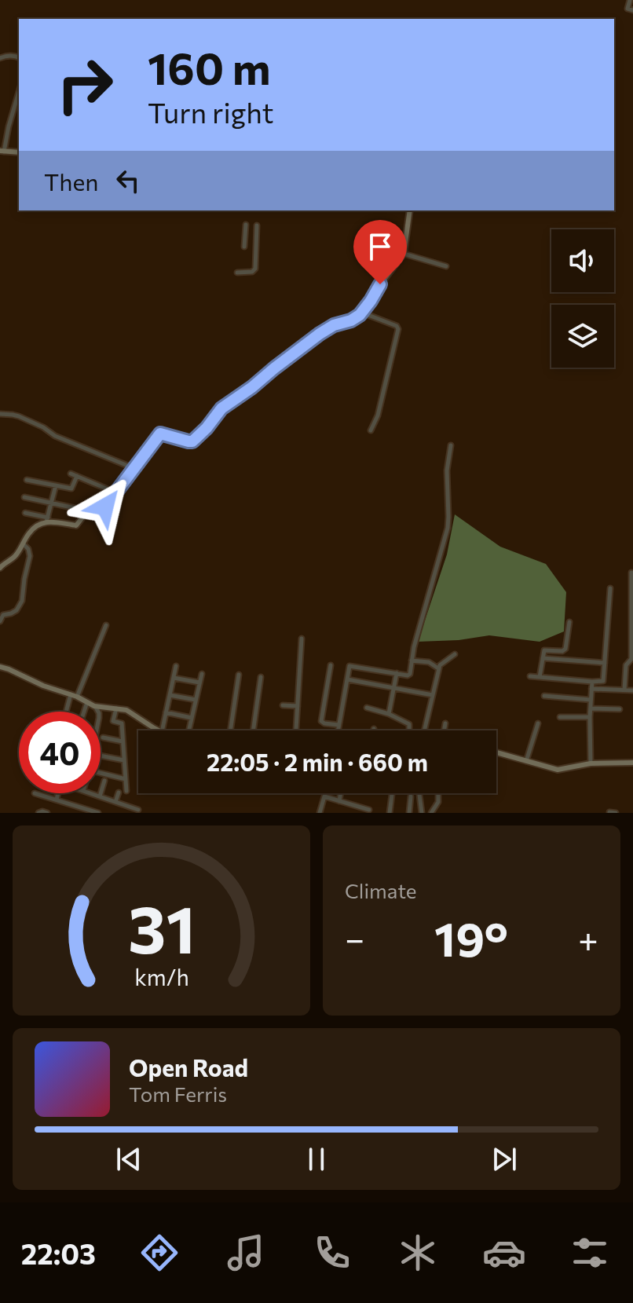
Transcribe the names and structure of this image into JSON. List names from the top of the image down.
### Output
{
  "page": {
    "turn": ["160 m", "Turn right"],
    "then": "Then",
    "limit": "40",
    "trip": "22:05 · 2 min · 660 m",
    "tile": "Climate",
    "heat": ["−", "19°", "+"],
    "song": ["Open Road", "Tom Ferris"],
    "tabs": "22:03",
    "gauge": ["31", "km/h"]
  }
}
